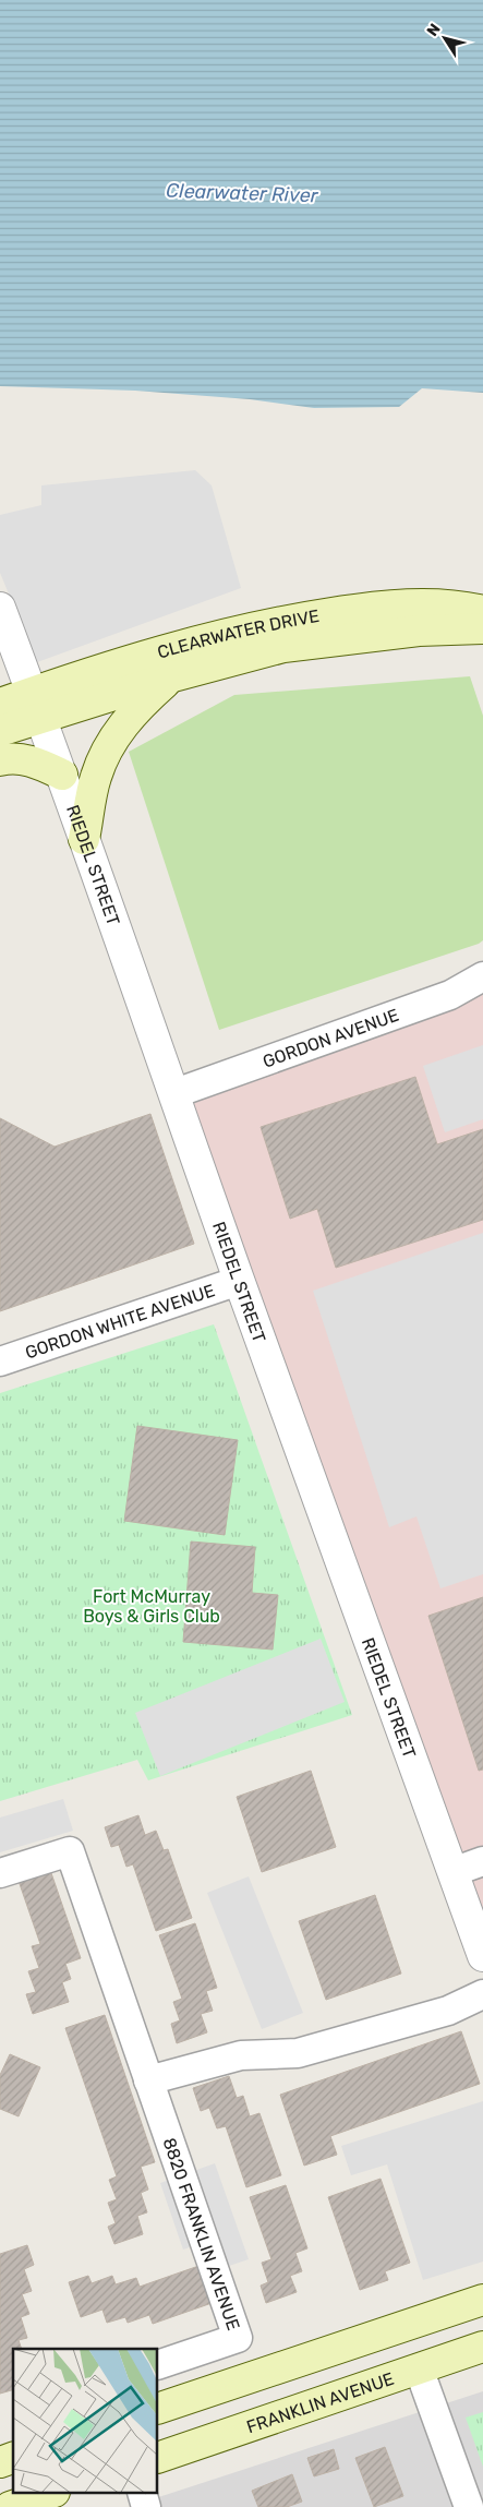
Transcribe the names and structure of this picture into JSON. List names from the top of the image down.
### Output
{
  "streets": {
    "main road": ["CLEARWATER DRIVE", "FRANKLIN AVENUE"],
    "street": [
      "RIEDEL STREET",
      "GORDON AVENUE",
      "GORDON WHITE AVENUE",
      "8820 FRANKLIN AVENUE"
    ]
  },
  "crossings": [
    ["CLEARWATER DRIVE", "RIEDEL STREET"],
    ["RIEDEL STREET", "GORDON AVENUE"],
    ["RIEDEL STREET", "GORDON WHITE AVENUE"]
  ],
  "water": ["Clearwater River"],
  "parks": ["Fort McMurray Boys & Girls Club"],
  "north": "top left"
}
